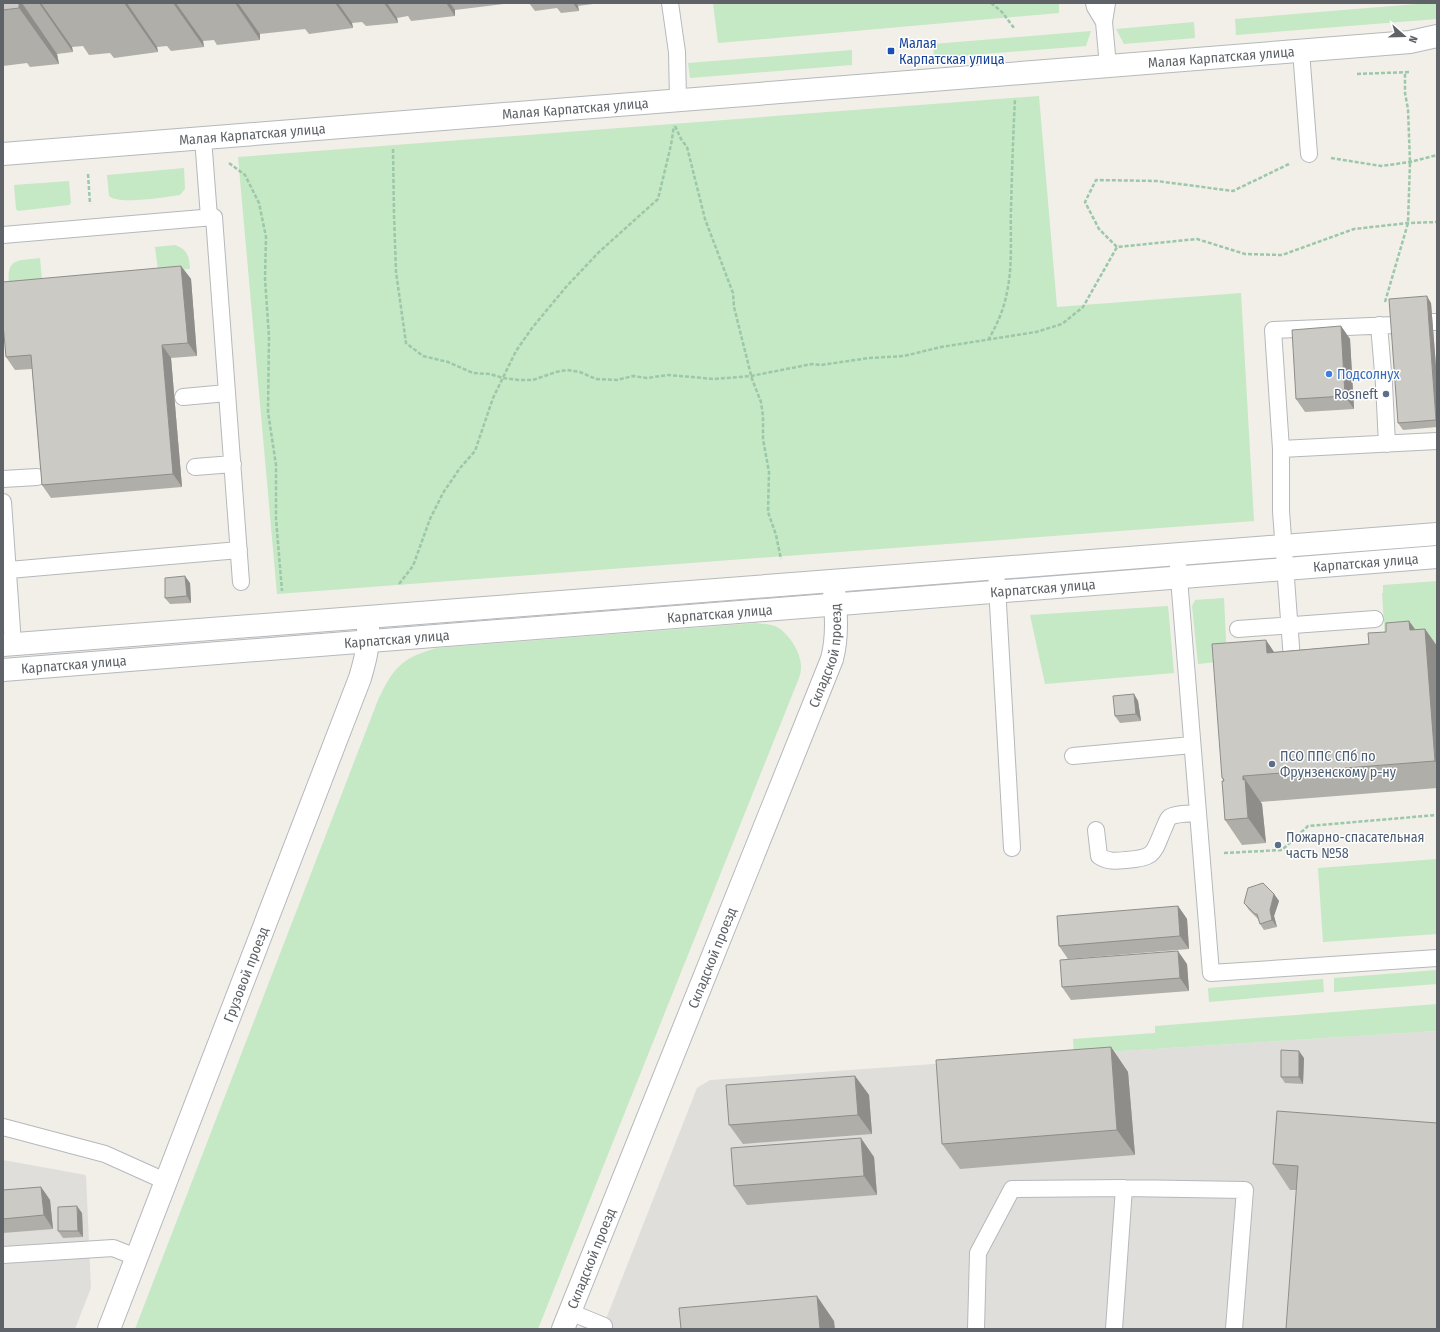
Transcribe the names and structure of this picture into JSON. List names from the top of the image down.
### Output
{
  "streets": {
    "street": [
      "Малая Карпатская улица",
      "Карпатская улица",
      "Складской проезд",
      "Грузовой проезд"
    ]
  },
  "crossings": [
    ["Карпатская улица", "Складской проезд"],
    ["Карпатская улица", "Грузовой проезд"]
  ],
  "places": {
    "transit": ["Малая Карпатская улица"],
    "other": [
      "Подсолнух",
      "Rosneft",
      "ПСО ППС СПб по Фрунзенскому р-ну",
      "Пожарно-спасательная часть №58"
    ]
  },
  "north": "right"
}
